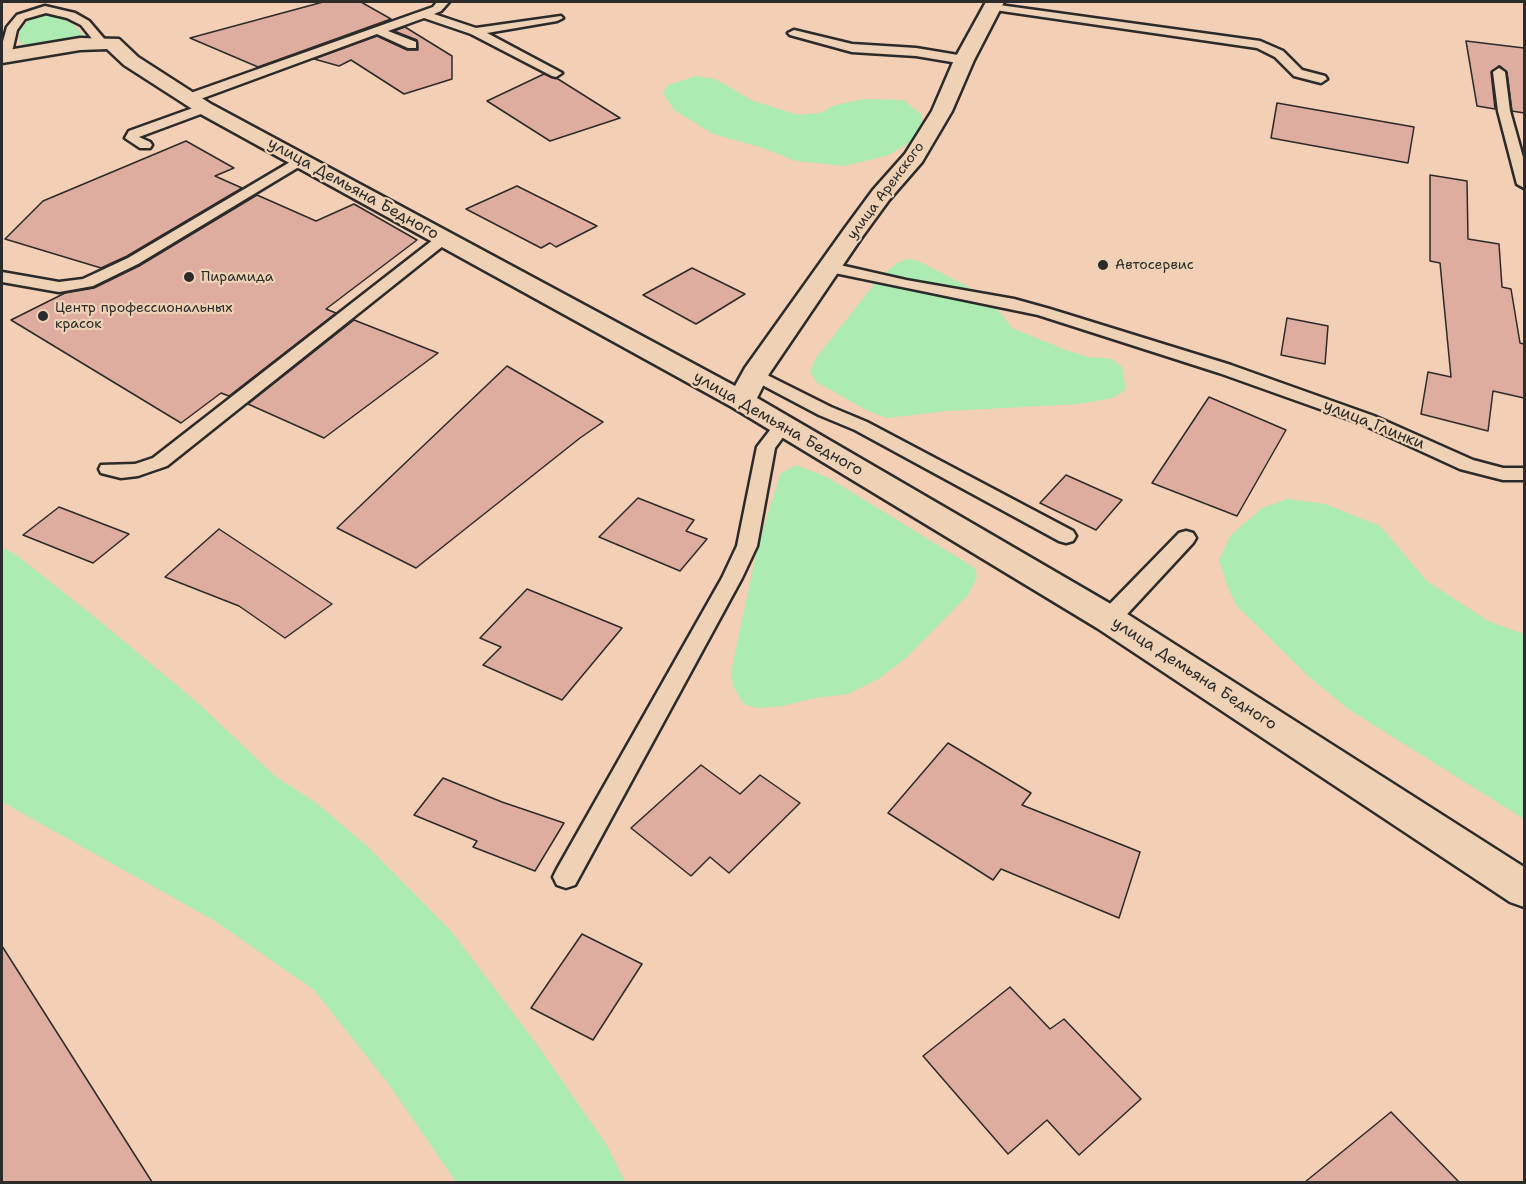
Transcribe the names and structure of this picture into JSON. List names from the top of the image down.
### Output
{
  "streets": {
    "street": ["улица Демьяна Бедного", "улица Аренского"],
    "lane": ["улица Глинки"]
  },
  "crossings": [
    ["улица Демьяна Бедного", "улица Аренского"],
    ["улица Аренского", "улица Глинки"]
  ],
  "places": ["Автосервис", "Пирамида", "Центр профессиональных красок"]
}
